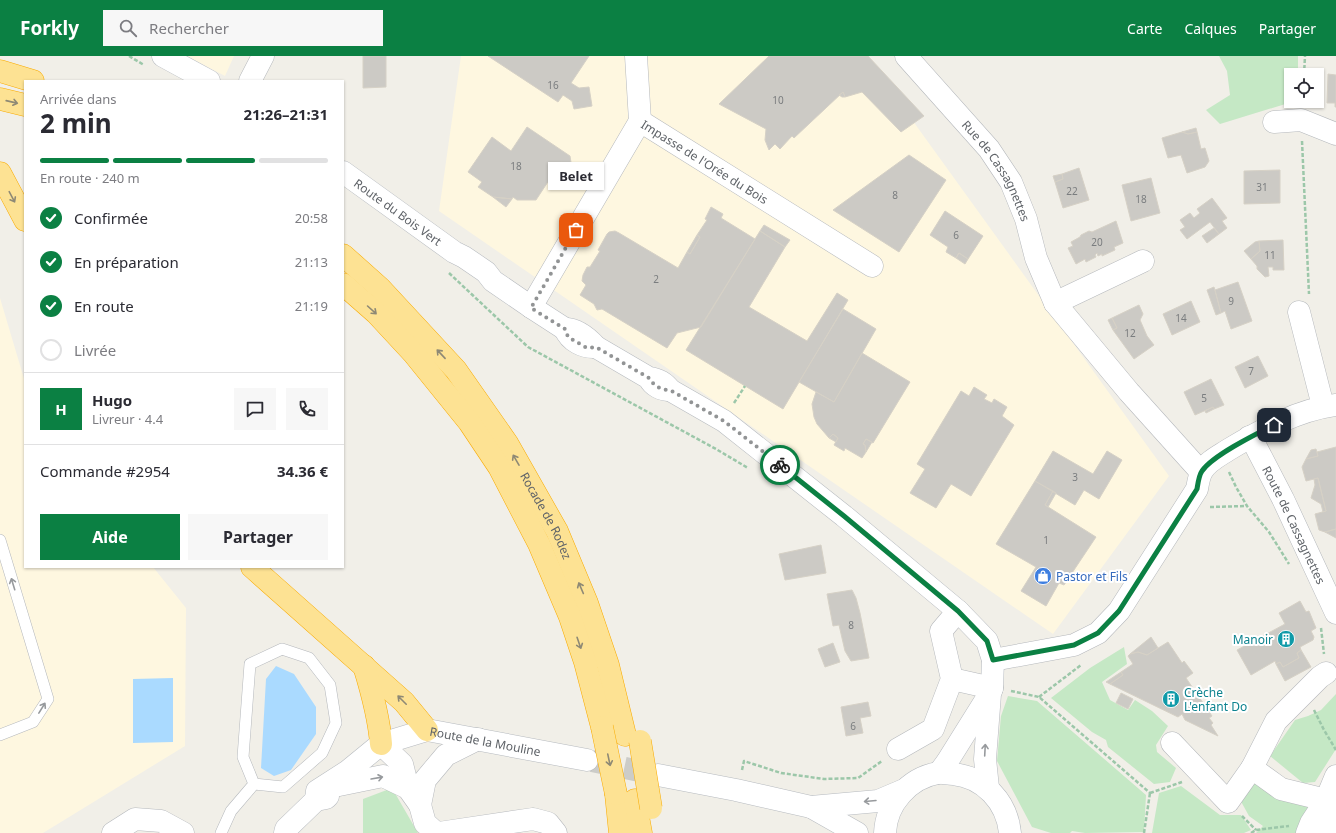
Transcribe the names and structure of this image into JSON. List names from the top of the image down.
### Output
{
  "streets": {
    "highway": ["Rocade de Rodez"],
    "street": [
      "Impasse de l'Orée du Bois",
      "Rue de Cassagnettes",
      "Route du Bois Vert",
      "Route de Cassagnettes",
      "Route de la Mouline"
    ]
  },
  "crossings": [
    ["Impasse de l'Orée du Bois", "Route du Bois Vert"]
  ],
  "places": {
    "other": ["Belet"],
    "shop": ["Pastor et Fils"],
    "building": ["Manoir", "Crèche L'enfant Do"]
  },
  "house_numbers": [
    "16",
    "10",
    "18",
    "31",
    "22",
    "8",
    "18",
    "6",
    "20",
    "11",
    "2",
    "9",
    "14",
    "12",
    "7",
    "5",
    "3",
    "1",
    "8",
    "6"
  ],
  "page": {
    "header": "Forkly",
    "search": "Rechercher",
    "nav": ["Carte", "Calques", "Partager"],
    "heading": ["2 min", "Arrivée dans", "21:26–21:31"],
    "panel": [
      "Hugo",
      "Livreur · 4.4",
      "Commande #2954",
      "34.36 €"
    ],
    "bar": "En route · 240 m",
    "bubble": "Belet",
    "list": [
      ["Confirmée", "20:58"],
      ["En préparation", "21:13"],
      ["En route", "21:19"],
      "Livrée"
    ],
    "round": "H",
    "buttons": ["Aide", "Partager"]
  }
}
